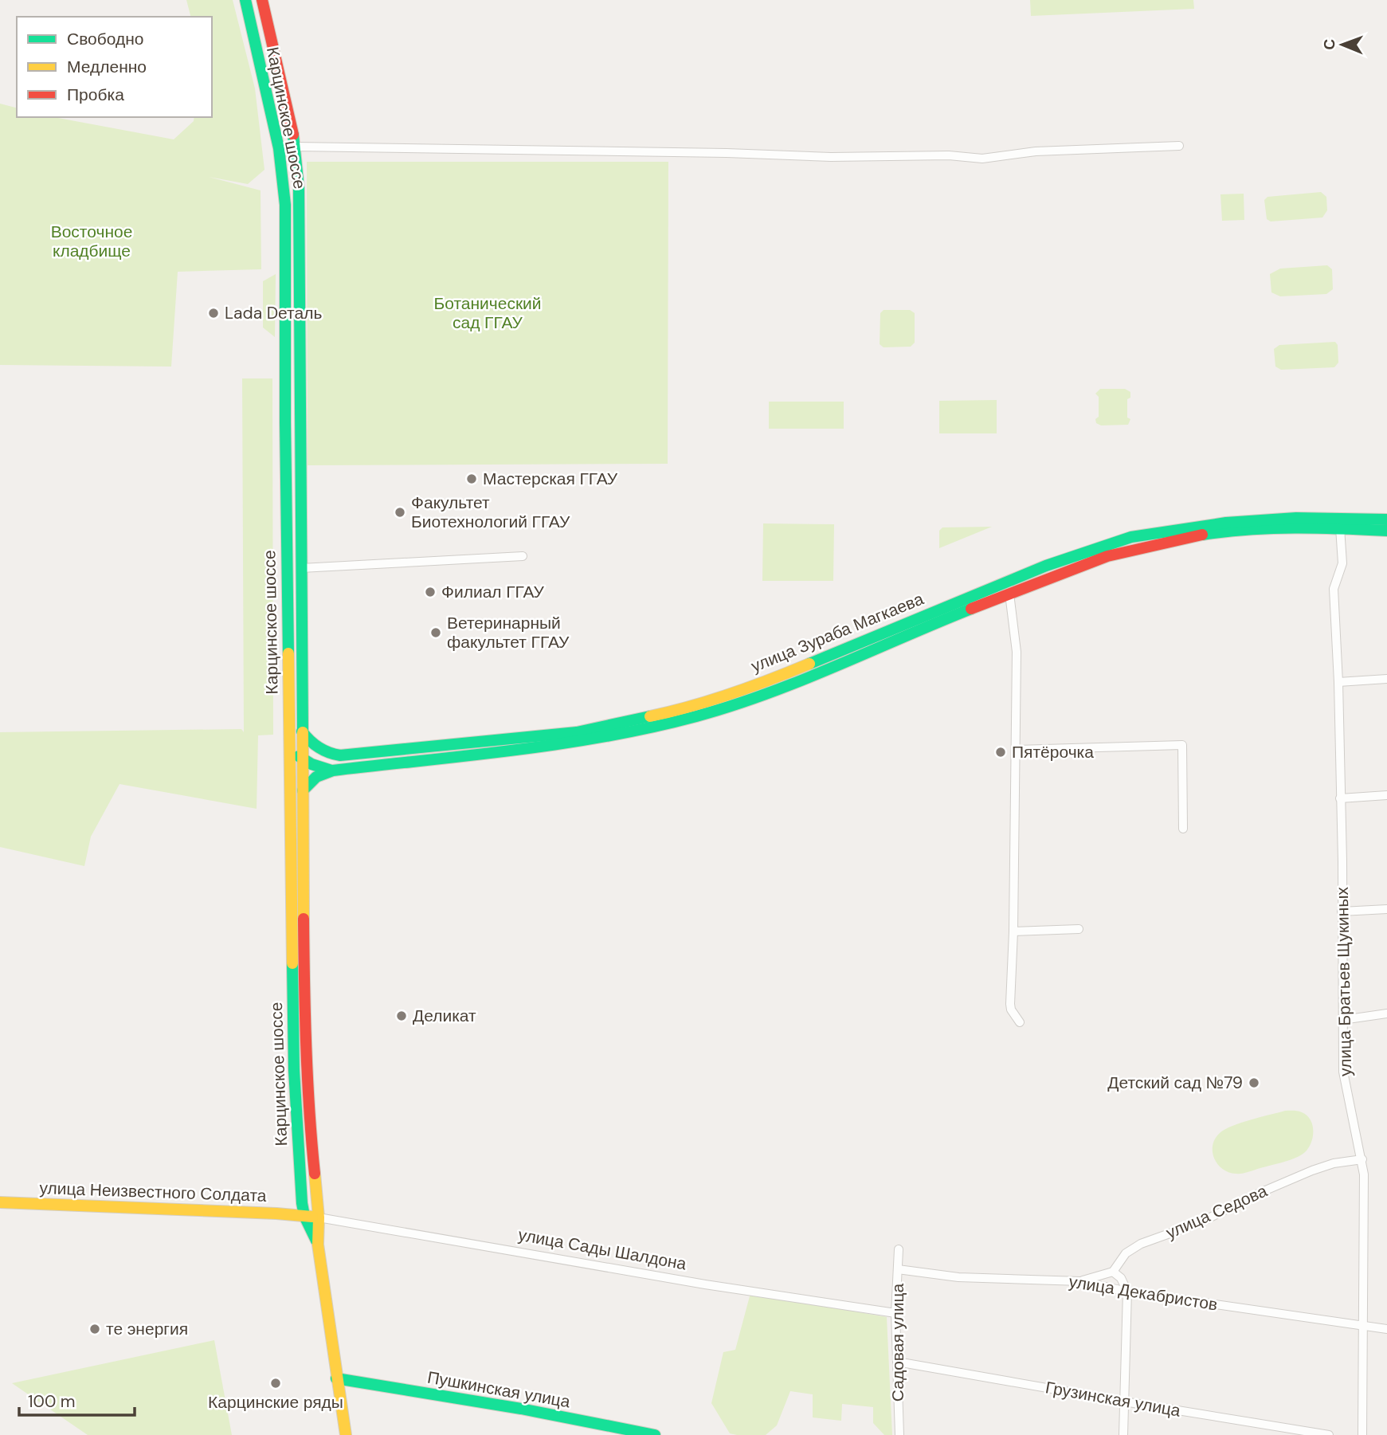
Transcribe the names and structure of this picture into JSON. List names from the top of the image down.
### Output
{
  "streets": {
    "main road": [
      "Карцинское шоссе",
      "улица Зураба Магкаева",
      "улица Неизвестного Солдата",
      "улица Сады Шалдона",
      "Пушкинская улица"
    ],
    "street": [
      "улица Братьев Щукиных",
      "улица Седова",
      "улица Декабристов",
      "Садовая улица",
      "Грузинская улица"
    ]
  },
  "crossings": [
    ["Карцинское шоссе", "улица Зураба Магкаева"],
    ["Карцинское шоссе", "улица Неизвестного Солдата"],
    ["Карцинское шоссе", "улица Сады Шалдона"],
    ["Карцинское шоссе", "Пушкинская улица"],
    ["улица Зураба Магкаева", "улица Братьев Щукиных"],
    ["улица Братьев Щукиных", "улица Седова"],
    ["улица Братьев Щукиных", "улица Декабристов"],
    ["улица Неизвестного Солдата", "улица Сады Шалдона"],
    ["улица Сады Шалдона", "Садовая улица"],
    ["улица Декабристов", "Садовая улица"],
    ["Садовая улица", "Грузинская улица"]
  ],
  "parks": ["Восточное кладбище", "Ботанический сад ГГАУ"],
  "places": [
    "Lada Dеталь",
    "Мастерская ГГАУ",
    "Факультет Биотехнологий ГГАУ",
    "Филиал ГГАУ",
    "Ветеринарный факультет ГГАУ",
    "Пятёрочка",
    "Деликат",
    "Детский сад №79",
    "те энергия",
    "Карцинские ряды"
  ],
  "legend": ["Свободно", "Медленно", "Пробка"],
  "scale_bar": "100 m",
  "north": "left"
}
